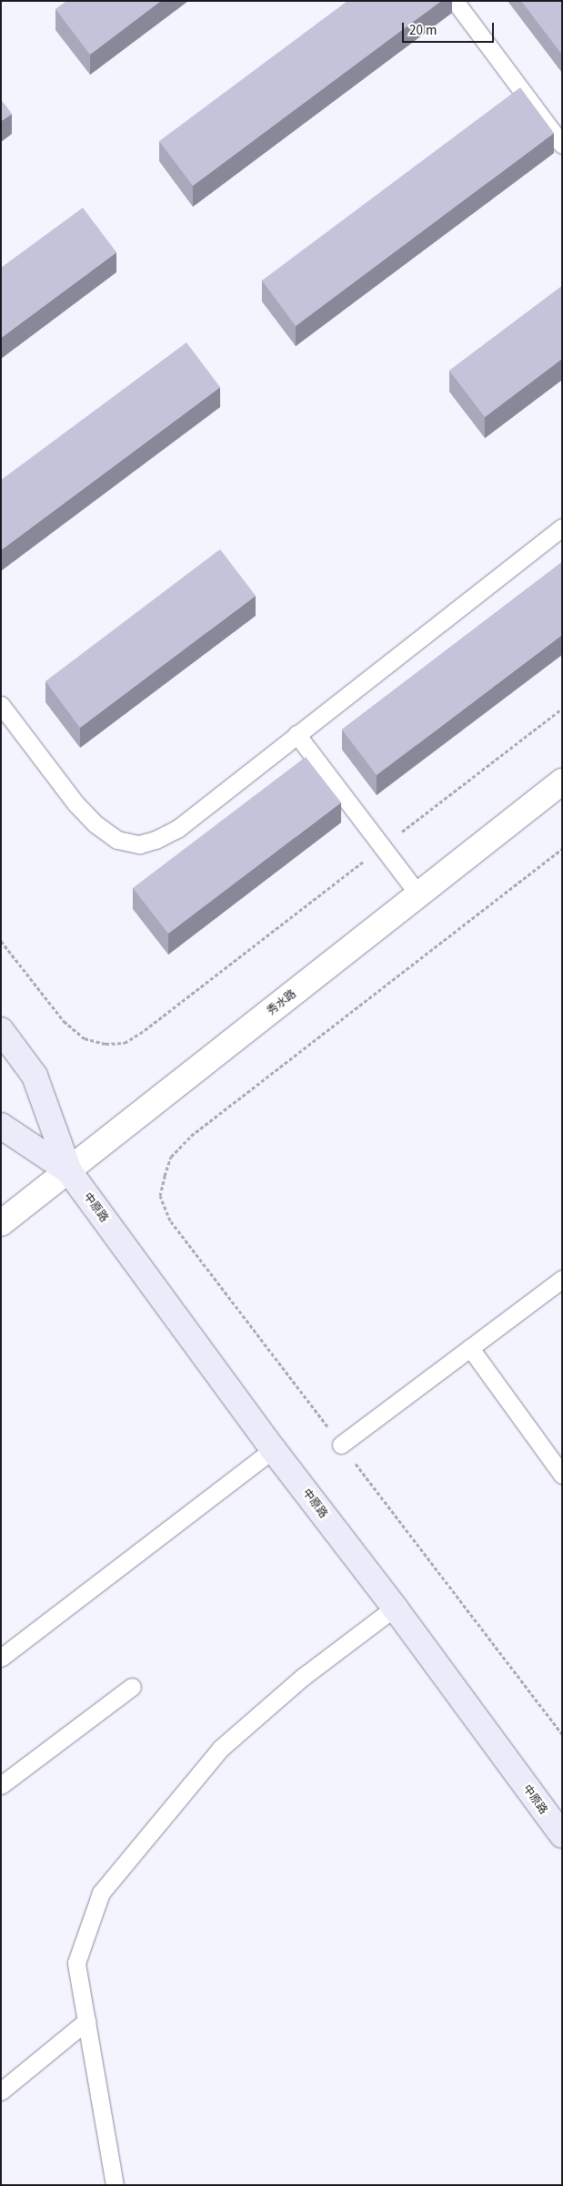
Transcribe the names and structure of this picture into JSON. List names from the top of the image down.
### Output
{
  "streets": {
    "main road": ["中原路"],
    "street": ["秀水路"]
  },
  "crossings": [
    ["秀水路", "中原路"]
  ],
  "scale_bar": "20 m"
}
